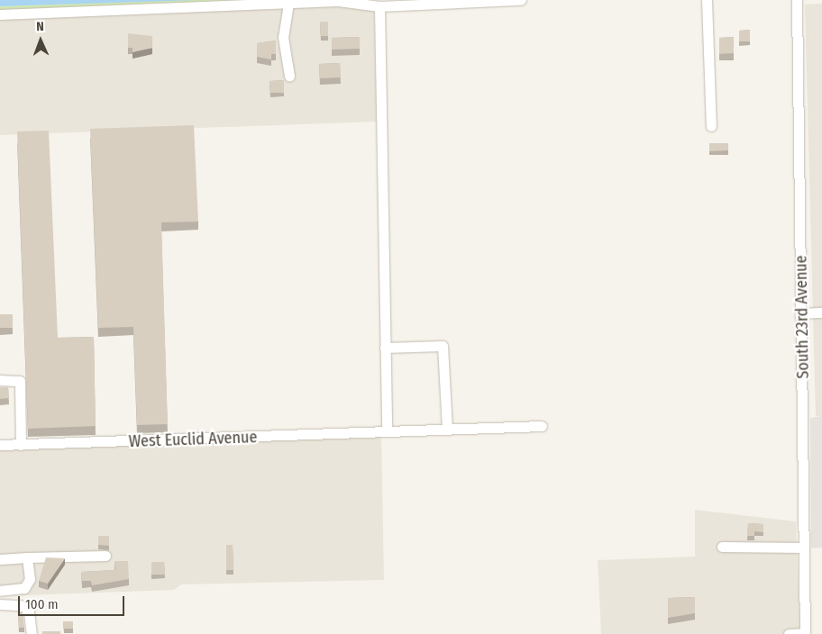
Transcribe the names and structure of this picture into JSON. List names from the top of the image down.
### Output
{
  "streets": {
    "street": ["South 23rd Avenue", "West Euclid Avenue"]
  },
  "scale_bar": "100 m",
  "north": "top"
}
